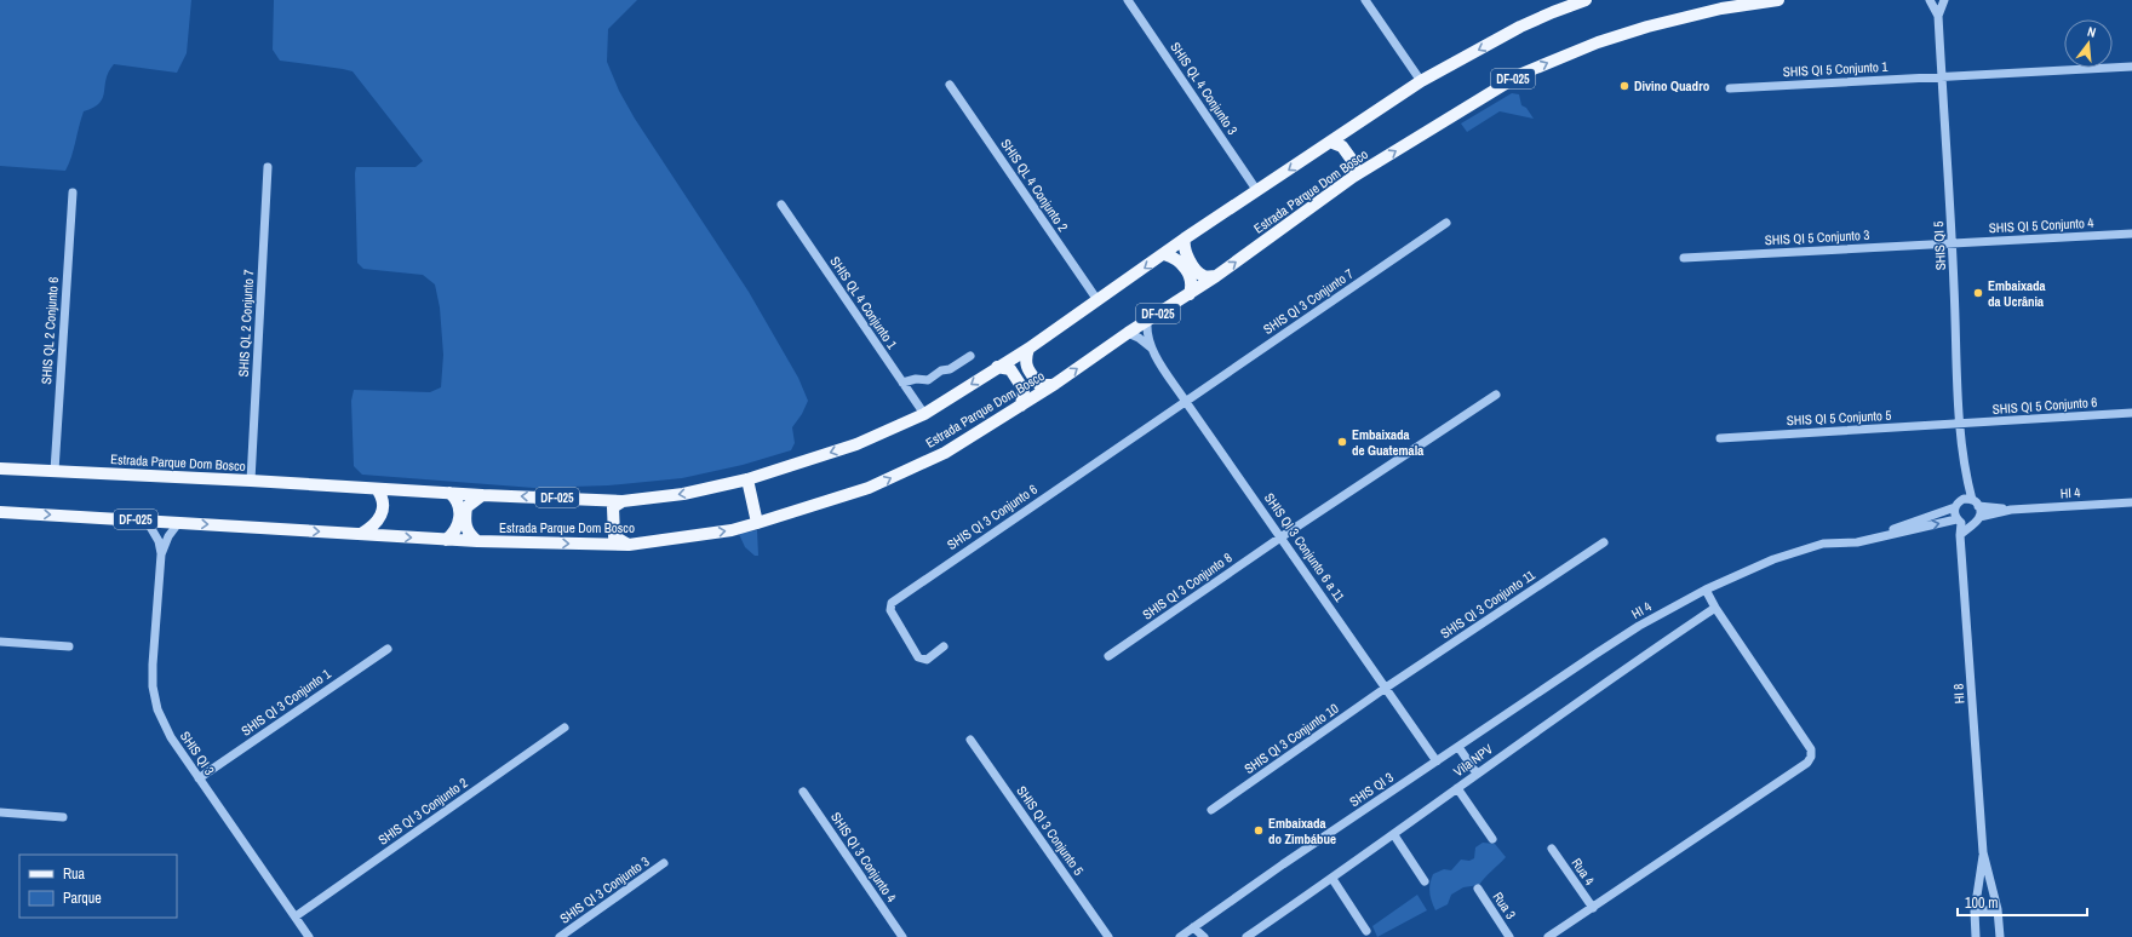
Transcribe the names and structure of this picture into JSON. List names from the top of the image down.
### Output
{
  "streets": {
    "main road": ["DF-025", "Estrada Parque Dom Bosco"],
    "street": [
      "SHIS QI 5 Conjunto 1",
      "SHIS QL 4 Conjunto 3",
      "SHIS QL 4 Conjunto 2",
      "SHIS QI 5 Conjunto 4",
      "SHIS QI 5 Conjunto 3",
      "SHIS QI 5",
      "SHIS QI 3 Conjunto 7",
      "SHIS QL 4 Conjunto 1",
      "SHIS QL 2 Conjunto 7",
      "SHIS QL 2 Conjunto 6",
      "SHIS QI 5 Conjunto 6",
      "SHIS QI 5 Conjunto 5",
      "HI 4",
      "SHIS QI 3 Conjunto 6",
      "SHIS QI 3 Conjunto 6 a 11",
      "SHIS QI 3 Conjunto 8",
      "SHIS QI 3 Conjunto 11",
      "HI 8",
      "SHIS QI 3 Conjunto 1",
      "SHIS QI 3 Conjunto 10",
      "SHIS QI 3",
      "Vila NPV",
      "SHIS QI 3 Conjunto 2",
      "SHIS QI 3 Conjunto 5",
      "SHIS QI 3 Conjunto 4",
      "Rua 4",
      "SHIS QI 3 Conjunto 3",
      "Rua 3"
    ]
  },
  "crossings": [
    ["SHIS QI 5 Conjunto 1", "SHIS QI 5"],
    ["SHIS QL 4 Conjunto 3", "Estrada Parque Dom Bosco"],
    ["SHIS QL 4 Conjunto 2", "Estrada Parque Dom Bosco"],
    ["Estrada Parque Dom Bosco", "SHIS QL 4 Conjunto 1"],
    ["Estrada Parque Dom Bosco", "SHIS QL 2 Conjunto 7"],
    ["Estrada Parque Dom Bosco", "SHIS QL 2 Conjunto 6"],
    ["Estrada Parque Dom Bosco", "SHIS QI 3 Conjunto 6 a 11"],
    ["Estrada Parque Dom Bosco", "SHIS QI 3"],
    ["SHIS QI 5 Conjunto 4", "SHIS QI 5 Conjunto 3"],
    ["SHIS QI 5 Conjunto 4", "SHIS QI 5"],
    ["SHIS QI 5 Conjunto 3", "SHIS QI 5"],
    ["SHIS QI 5", "SHIS QI 5 Conjunto 6"],
    ["SHIS QI 5", "SHIS QI 5 Conjunto 5"],
    ["SHIS QI 5", "HI 4"],
    ["SHIS QI 5", "HI 8"],
    ["SHIS QI 3 Conjunto 7", "SHIS QI 3 Conjunto 6"],
    ["SHIS QI 3 Conjunto 7", "SHIS QI 3 Conjunto 6 a 11"],
    ["SHIS QI 5 Conjunto 6", "SHIS QI 5 Conjunto 5"],
    ["HI 4", "HI 8"],
    ["HI 4", "SHIS QI 3"],
    ["SHIS QI 3 Conjunto 6", "SHIS QI 3 Conjunto 6 a 11"],
    ["SHIS QI 3 Conjunto 6 a 11", "SHIS QI 3 Conjunto 8"],
    ["SHIS QI 3 Conjunto 6 a 11", "SHIS QI 3 Conjunto 11"],
    ["SHIS QI 3 Conjunto 6 a 11", "SHIS QI 3 Conjunto 10"],
    ["SHIS QI 3 Conjunto 6 a 11", "SHIS QI 3"],
    ["SHIS QI 3 Conjunto 11", "SHIS QI 3 Conjunto 10"],
    ["SHIS QI 3 Conjunto 1", "SHIS QI 3"],
    ["SHIS QI 3", "SHIS QI 3 Conjunto 2"]
  ],
  "places": [
    "Divino Quadro",
    "Embaixada da Ucrânia",
    "Embaixada de Guatemala",
    "Embaixada do Zimbábue"
  ],
  "legend": ["Rua", "Parque"],
  "scale_bar": "100 m",
  "north": "top"
}
